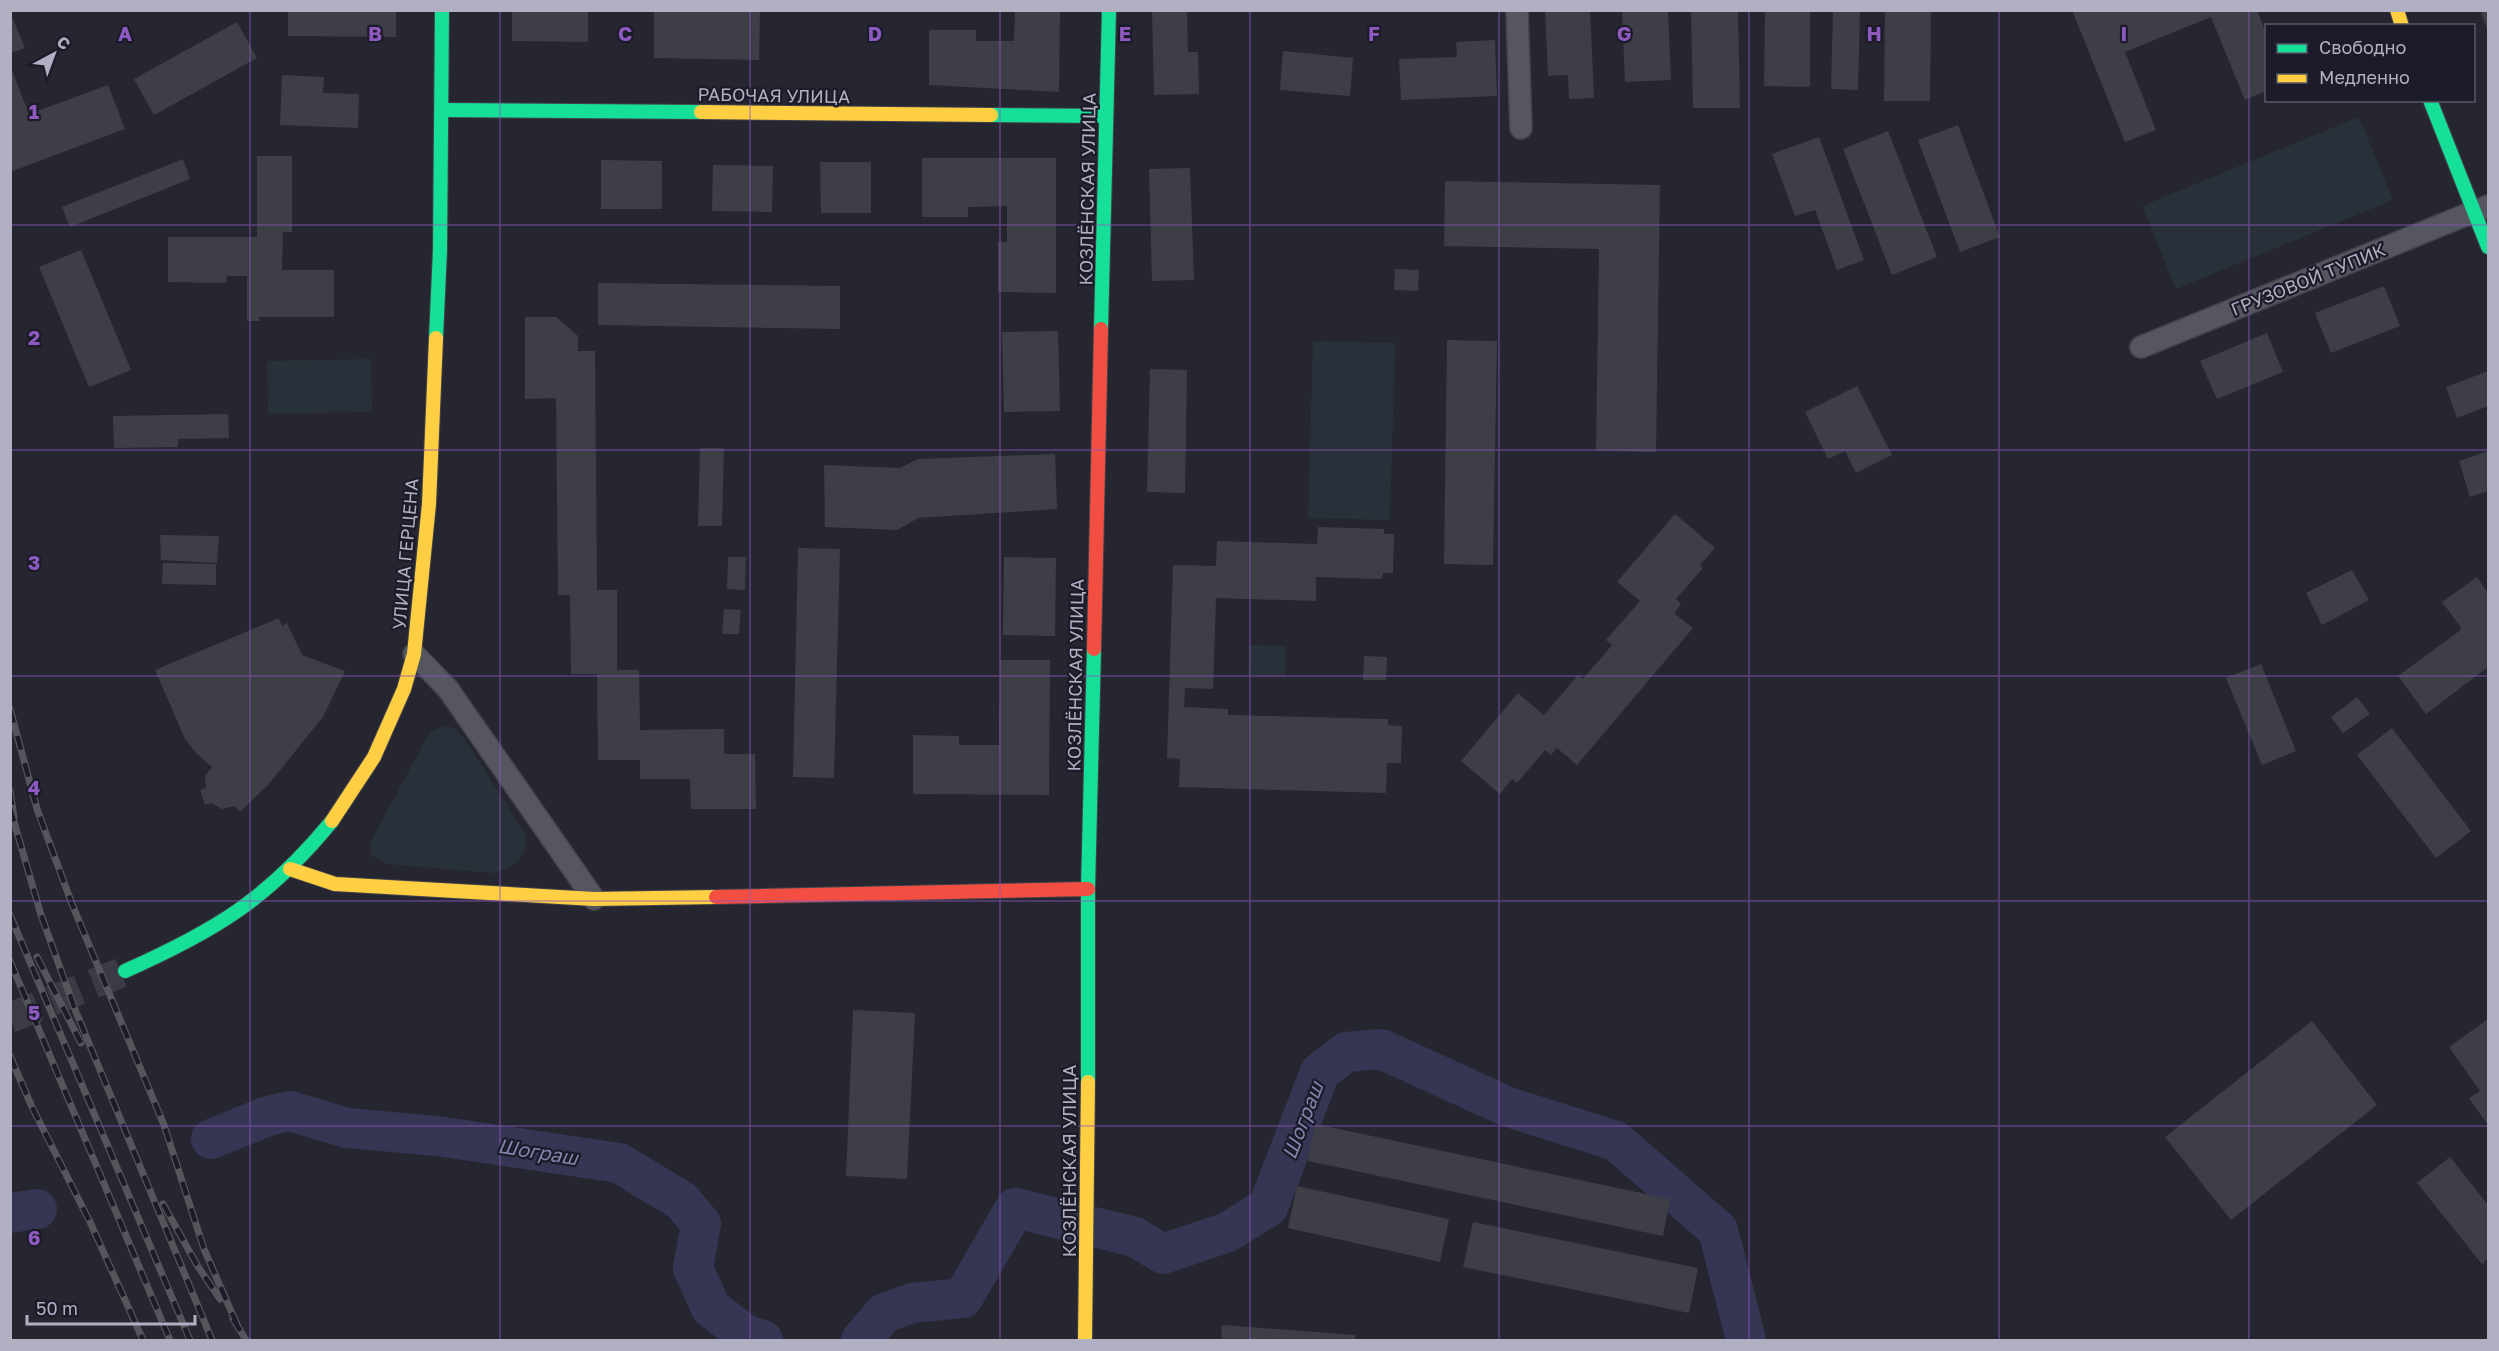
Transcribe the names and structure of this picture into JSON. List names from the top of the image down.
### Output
{
  "streets": {
    "street": [
      "РАБОЧАЯ УЛИЦА",
      "КОЗЛЁНСКАЯ УЛИЦА",
      "ГРУЗОВОЙ ТУПИК",
      "УЛИЦА ГЕРЦЕНА"
    ]
  },
  "crossings": [
    ["РАБОЧАЯ УЛИЦА", "КОЗЛЁНСКАЯ УЛИЦА"],
    ["РАБОЧАЯ УЛИЦА", "УЛИЦА ГЕРЦЕНА"]
  ],
  "water": ["Шограш"],
  "legend": ["Свободно", "Медленно"],
  "scale_bar": "50 m",
  "north": "top right",
  "grid": {
    "columns": [
      "A",
      "B",
      "C",
      "D",
      "E",
      "F",
      "G",
      "H",
      "I"
    ],
    "rows": [
      "1",
      "2",
      "3",
      "4",
      "5",
      "6"
    ]
  }
}
